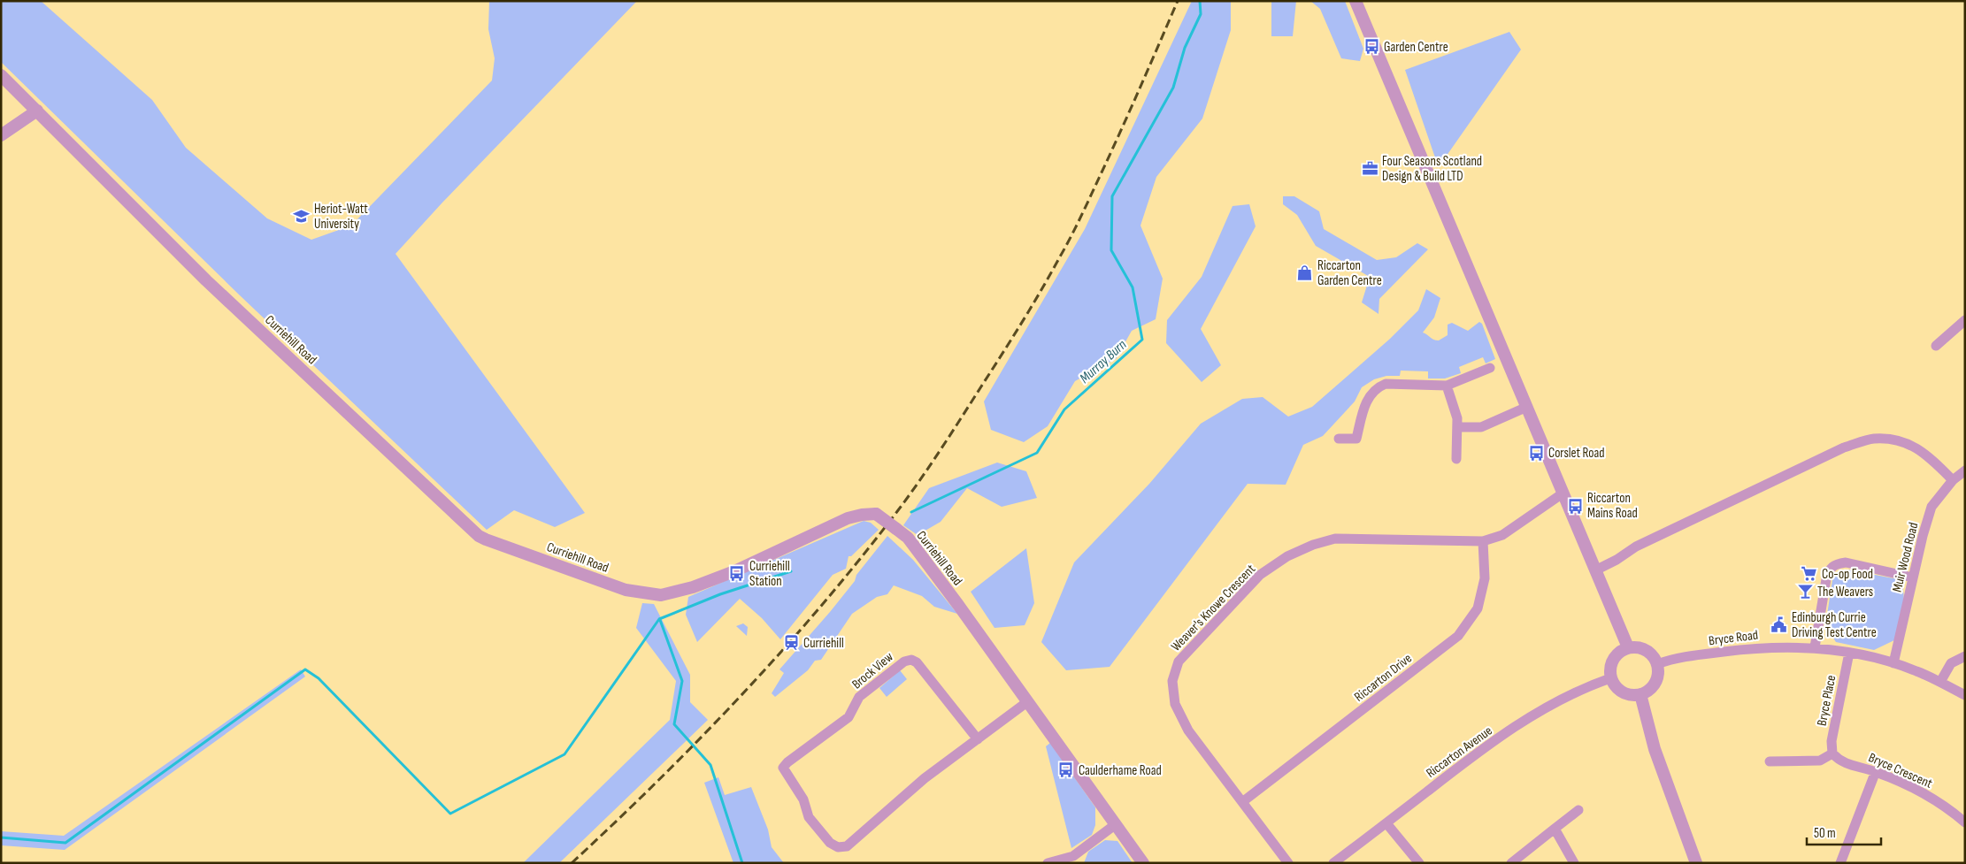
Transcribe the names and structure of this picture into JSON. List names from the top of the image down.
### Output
{
  "streets": {
    "street": [
      "Curriehill Road",
      "Muir Wood Road",
      "Weaver's Knowe Crescent",
      "Bryce Road",
      "Brock View",
      "Riccarton Drive",
      "Bryce Place",
      "Riccarton Avenue",
      "Bryce Crescent"
    ]
  },
  "crossings": [
    ["Muir Wood Road", "Bryce Road"],
    ["Weaver's Knowe Crescent", "Riccarton Drive"],
    ["Bryce Road", "Bryce Place"],
    ["Bryce Road", "Riccarton Avenue"],
    ["Bryce Place", "Bryce Crescent"]
  ],
  "water": ["Murray Burn"],
  "places": {
    "bus stop": [
      "Garden Centre",
      "Corslet Road",
      "Riccarton Mains Road",
      "Curriehill Station",
      "Caulderhame Road"
    ],
    "office": ["Four Seasons Scotland Design & Build LTD"],
    "school or university": ["Heriot-Watt University"],
    "shop": ["Riccarton Garden Centre"],
    "supermarket": ["Co-op Food"],
    "bar": ["The Weavers"],
    "public building": ["Edinburgh Currie Driving Test Centre"],
    "station": ["Curriehill"]
  },
  "scale_bar": "50 m"
}
